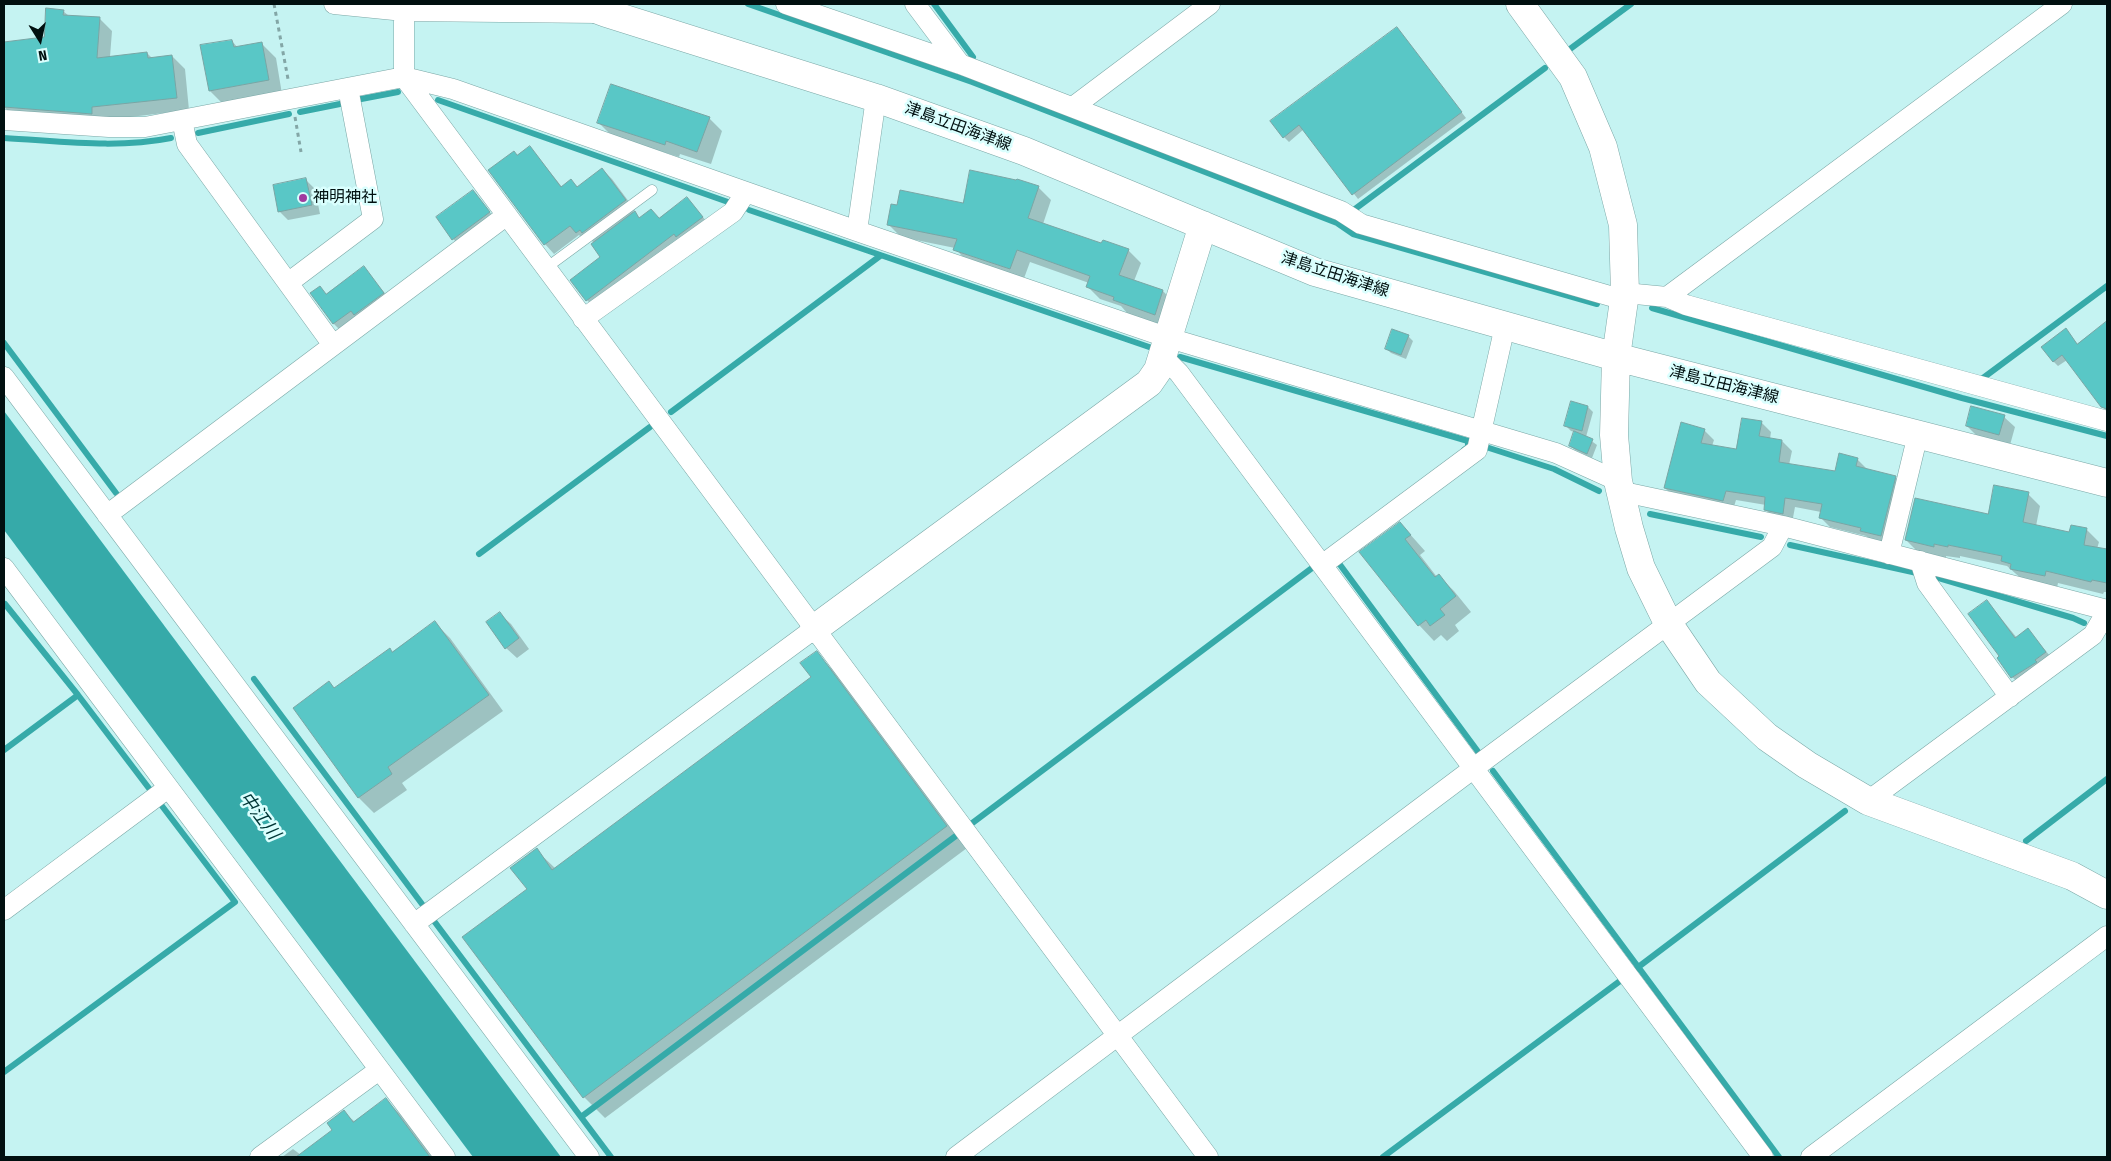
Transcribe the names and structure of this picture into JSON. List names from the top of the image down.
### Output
{
  "streets": {
    "street": ["津島立田海津線"]
  },
  "water": ["中江川"],
  "places": ["神明神社"],
  "north": "bottom"
}
